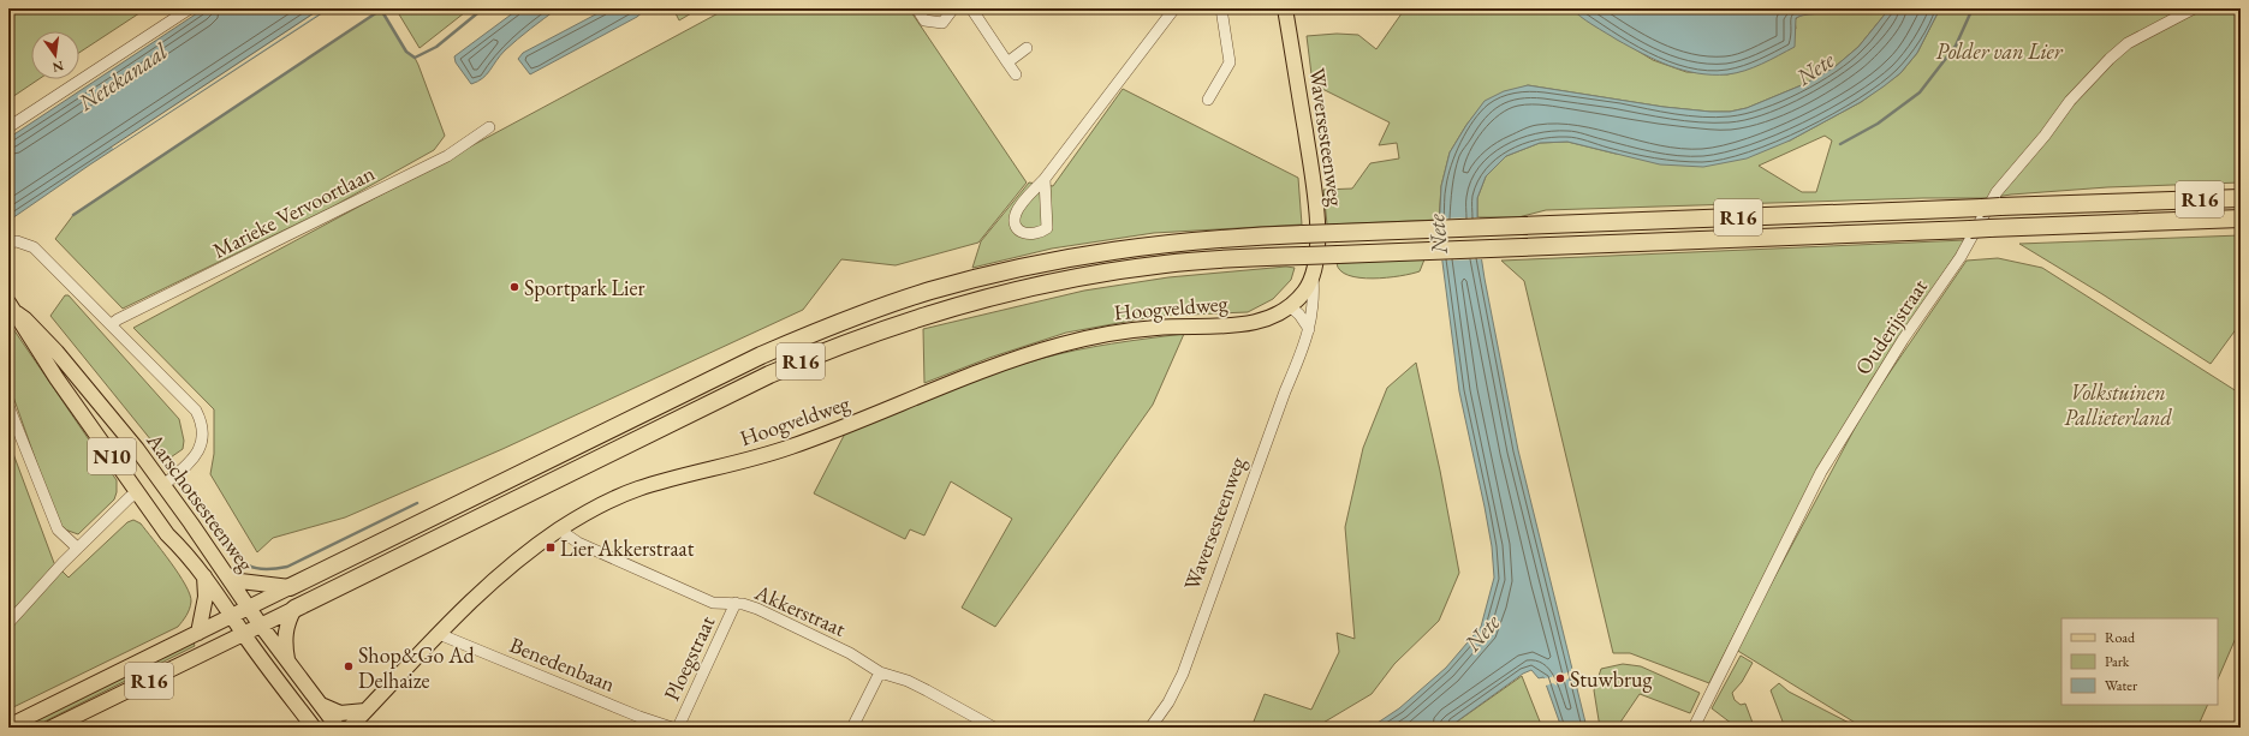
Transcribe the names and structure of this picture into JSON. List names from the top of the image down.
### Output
{
  "streets": {
    "highway": ["R16"],
    "main road": [
      "Waversesteenweg",
      "Hoogveldweg",
      "N10",
      "Aarschotsesteenweg"
    ],
    "street": [
      "Marieke Vervoortlaan",
      "Ouderijstraat",
      "Akkerstraat",
      "Ploegstraat",
      "Benedenbaan"
    ]
  },
  "crossings": [
    ["Waversesteenweg", "Hoogveldweg"],
    ["R16", "Aarschotsesteenweg"],
    ["Hoogveldweg", "Akkerstraat"],
    ["Hoogveldweg", "Benedenbaan"],
    ["Akkerstraat", "Ploegstraat"]
  ],
  "water": ["Nete", "Netekanaal"],
  "parks": ["Polder van Lier", "Volkstuinen Pallieterland"],
  "places": {
    "other": ["Sportpark Lier", "Shop&Go Ad Delhaize", "Stuwbrug"],
    "transit": ["Lier Akkerstraat"]
  },
  "legend": ["Road", "Park", "Water"],
  "north": "bottom"
}
